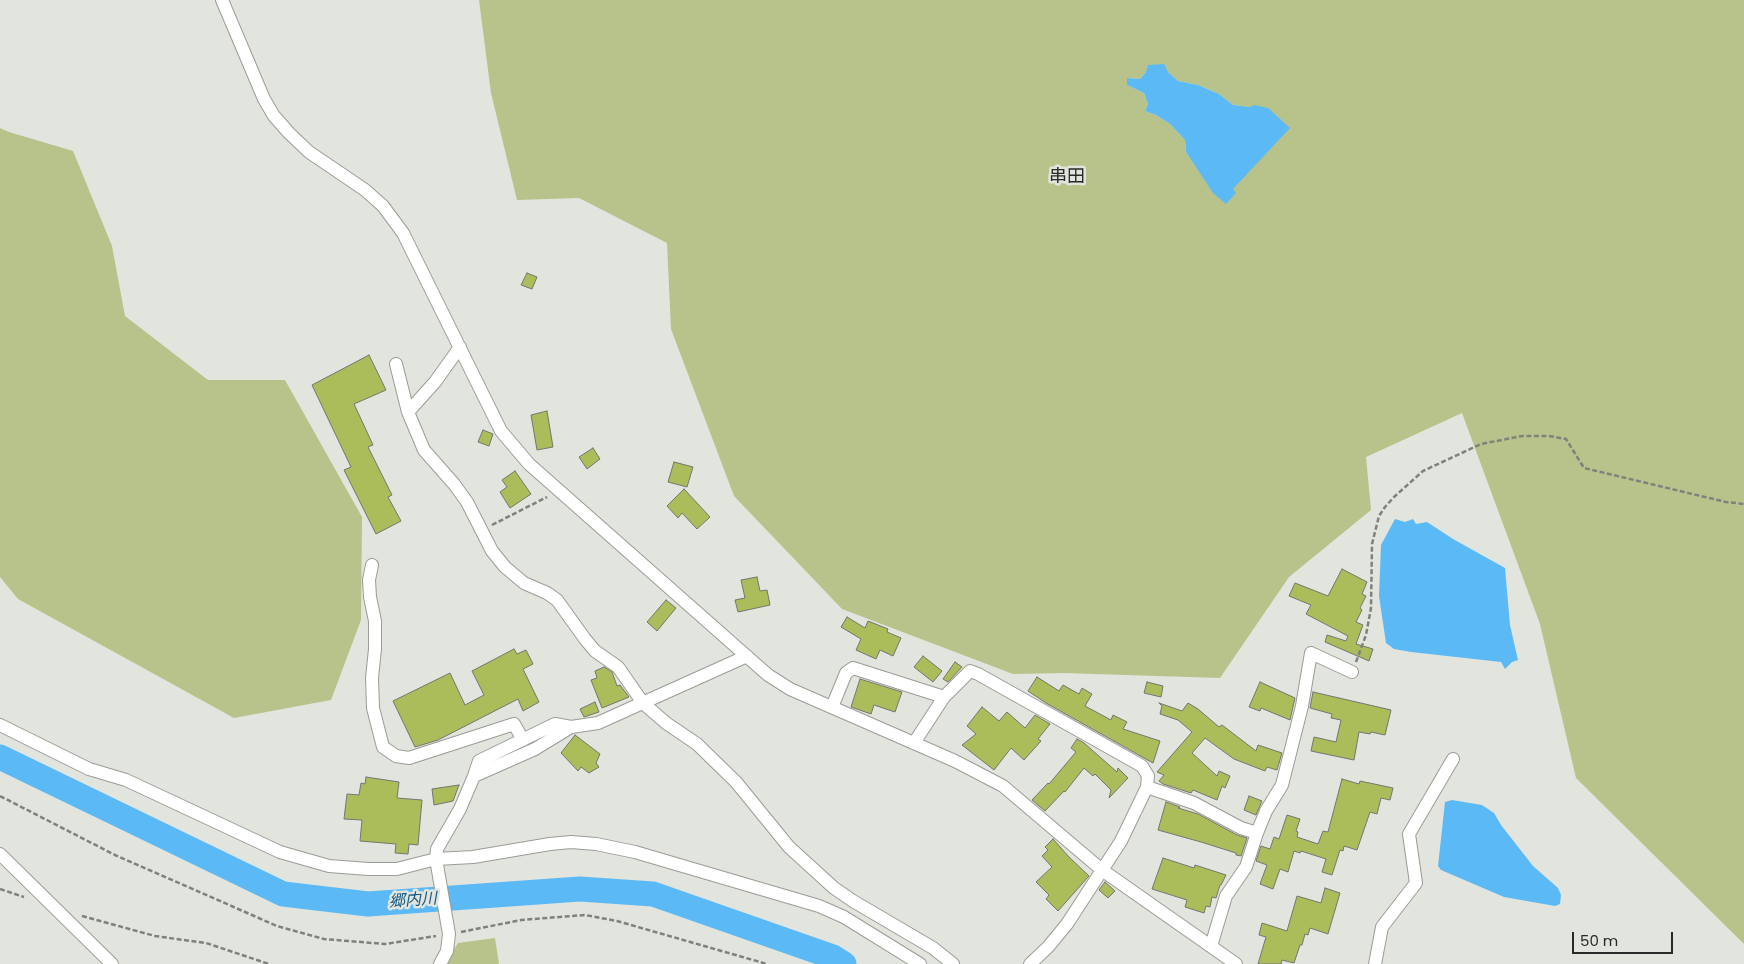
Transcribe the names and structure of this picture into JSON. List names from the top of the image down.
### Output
{
  "districts": ["串田"],
  "water": ["郷内川"],
  "scale_bar": "50 m"
}
